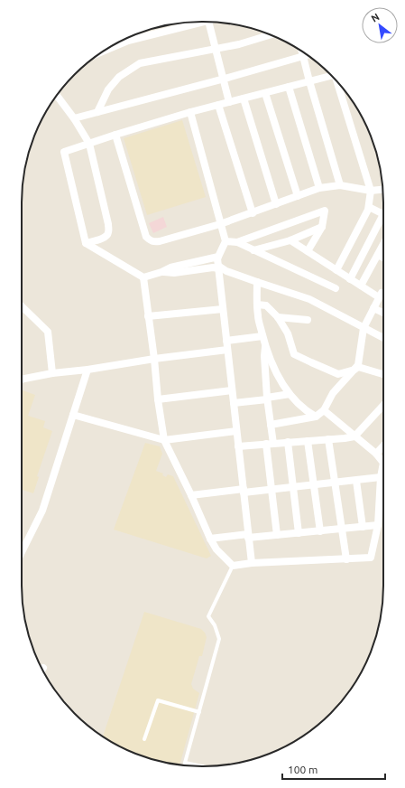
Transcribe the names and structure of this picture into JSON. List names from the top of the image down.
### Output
{
  "scale_bar": "100 m",
  "north": "top left"
}
